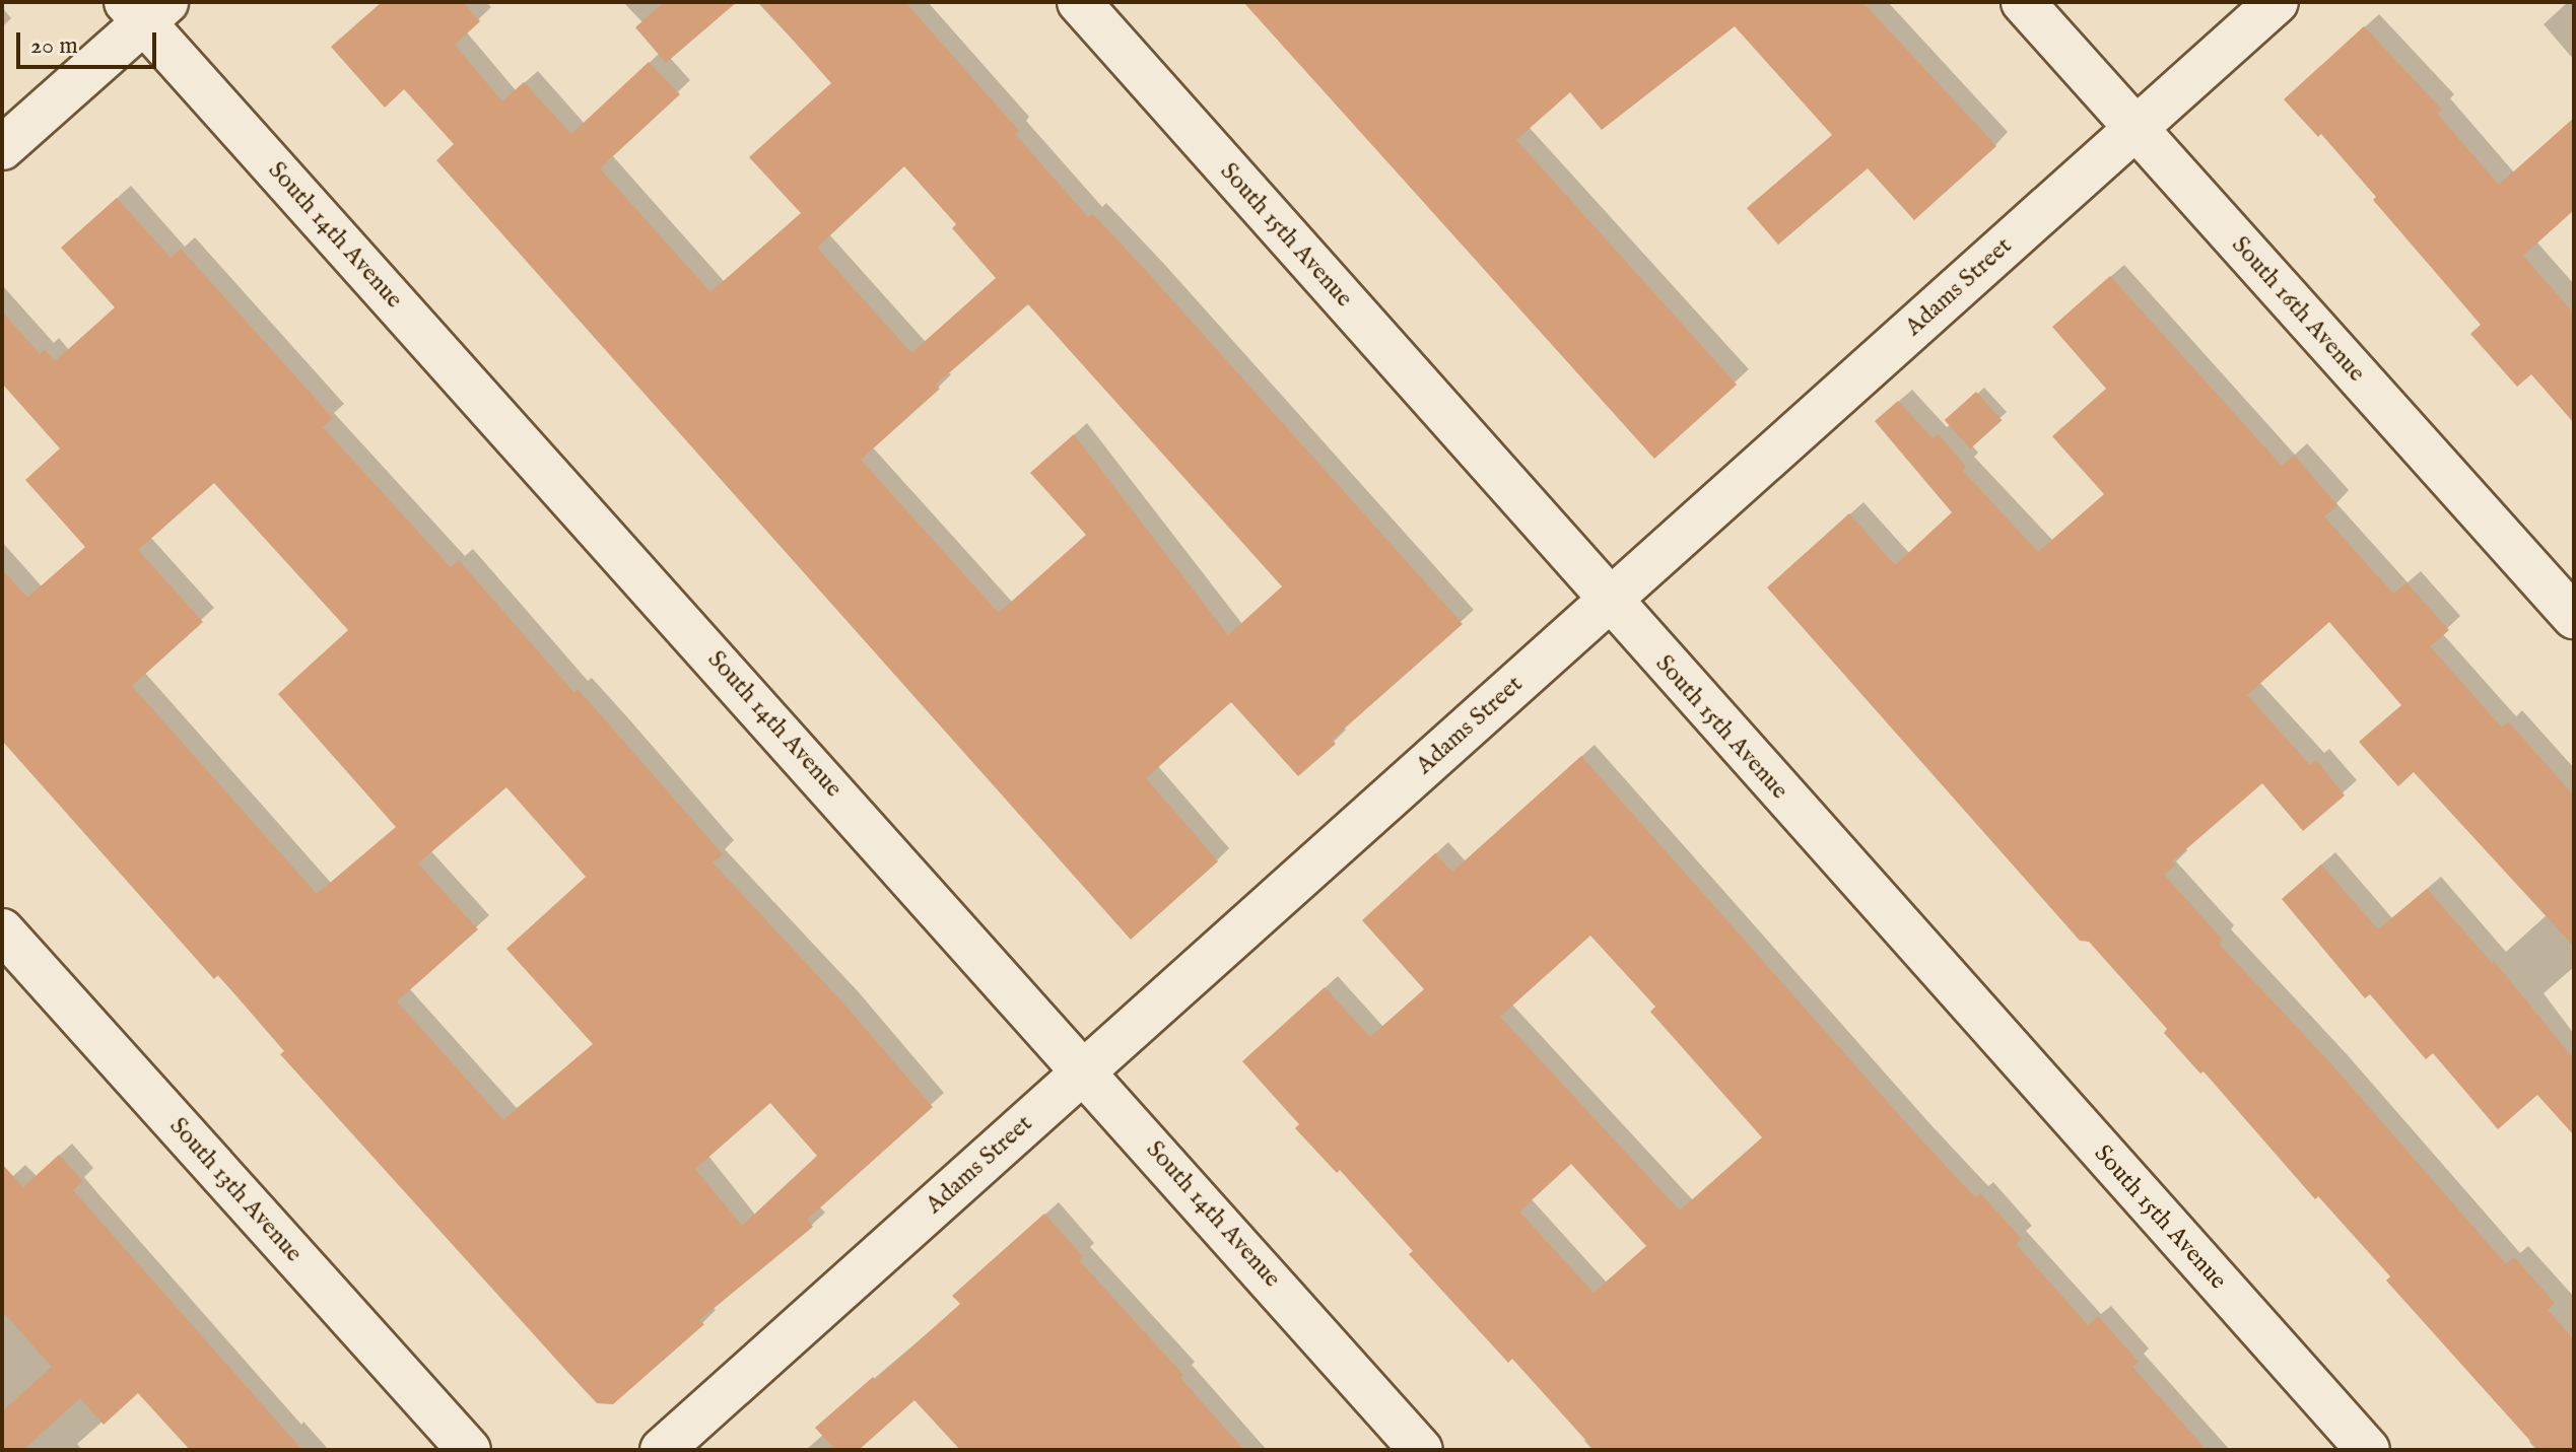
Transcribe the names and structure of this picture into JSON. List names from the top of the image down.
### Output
{
  "streets": {
    "street": [
      "South 14th Avenue",
      "South 15th Avenue",
      "Adams Street",
      "South 16th Avenue",
      "South 13th Avenue"
    ]
  },
  "crossings": [
    ["South 14th Avenue", "Adams Street"],
    ["South 15th Avenue", "Adams Street"],
    ["Adams Street", "South 16th Avenue"]
  ],
  "scale_bar": "20 m"
}
